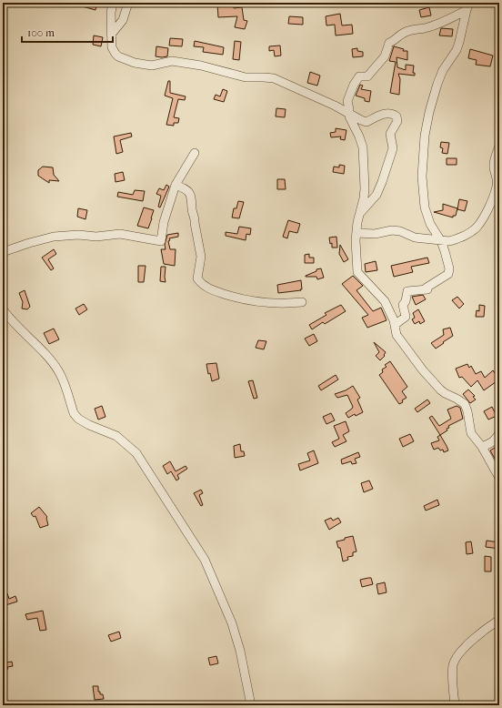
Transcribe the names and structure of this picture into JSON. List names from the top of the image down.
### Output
{
  "scale_bar": "100 m"
}
